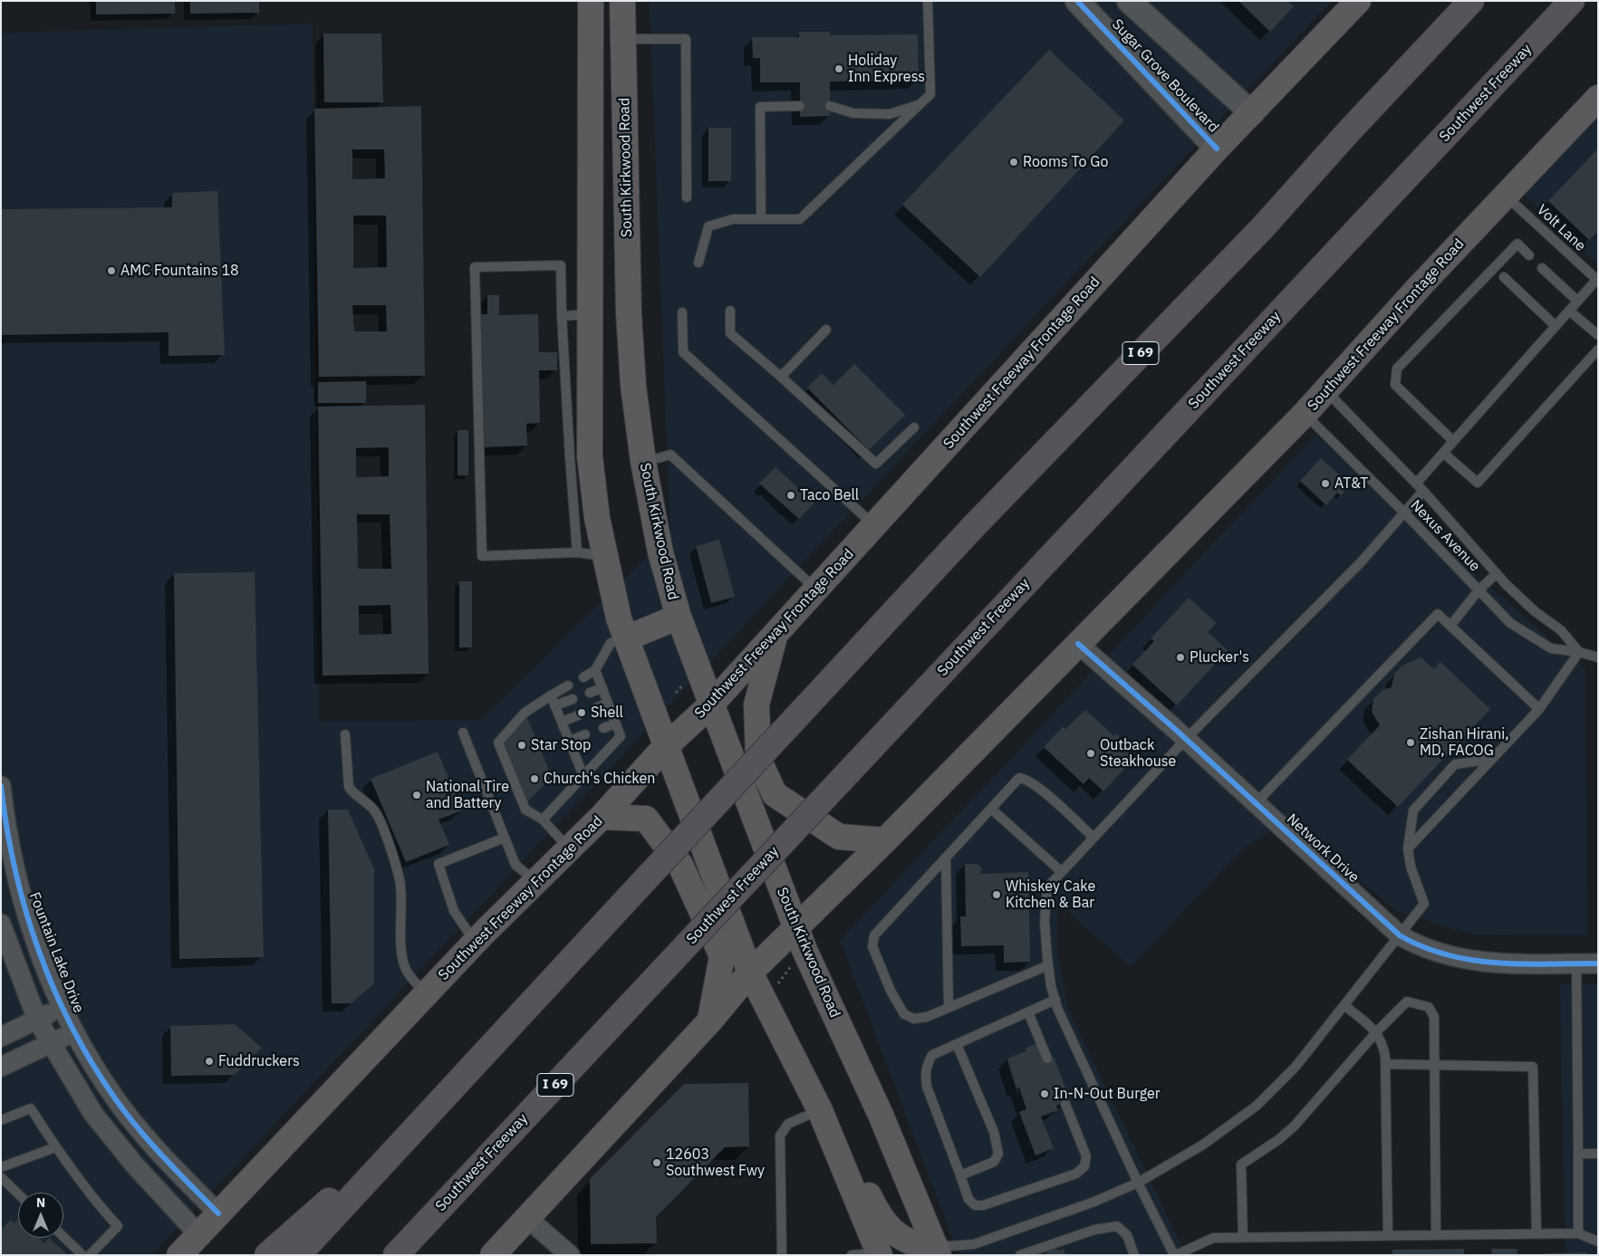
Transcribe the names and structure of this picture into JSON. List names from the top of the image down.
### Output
{
  "streets": {
    "highway": ["Southwest Freeway", "I 69"],
    "main road": ["South Kirkwood Road", "Southwest Freeway Frontage Road"],
    "street": ["Sugar Grove Boulevard", "Network Drive", "Fountain Lake Drive"],
    "lane": ["Volt Lane", "Nexus Avenue"]
  },
  "crossings": [
    ["Sugar Grove Boulevard", "Southwest Freeway Frontage Road"],
    ["South Kirkwood Road", "Southwest Freeway Frontage Road"],
    ["Volt Lane", "Southwest Freeway Frontage Road"],
    ["Southwest Freeway Frontage Road", "Nexus Avenue"],
    ["Southwest Freeway Frontage Road", "Network Drive"],
    ["Southwest Freeway Frontage Road", "Fountain Lake Drive"]
  ],
  "places": [
    "Holiday Inn Express",
    "Rooms To Go",
    "AMC Fountains 18",
    "AT&T",
    "Taco Bell",
    "Plucker's",
    "Shell",
    "Zishan Hirani, MD, FACOG",
    "Star Stop",
    "Outback Steakhouse",
    "Church's Chicken",
    "National Tire and Battery",
    "Whiskey Cake Kitchen & Bar",
    "Fuddruckers",
    "In-N-Out Burger",
    "12603 Southwest Fwy"
  ],
  "north": "top"
}
